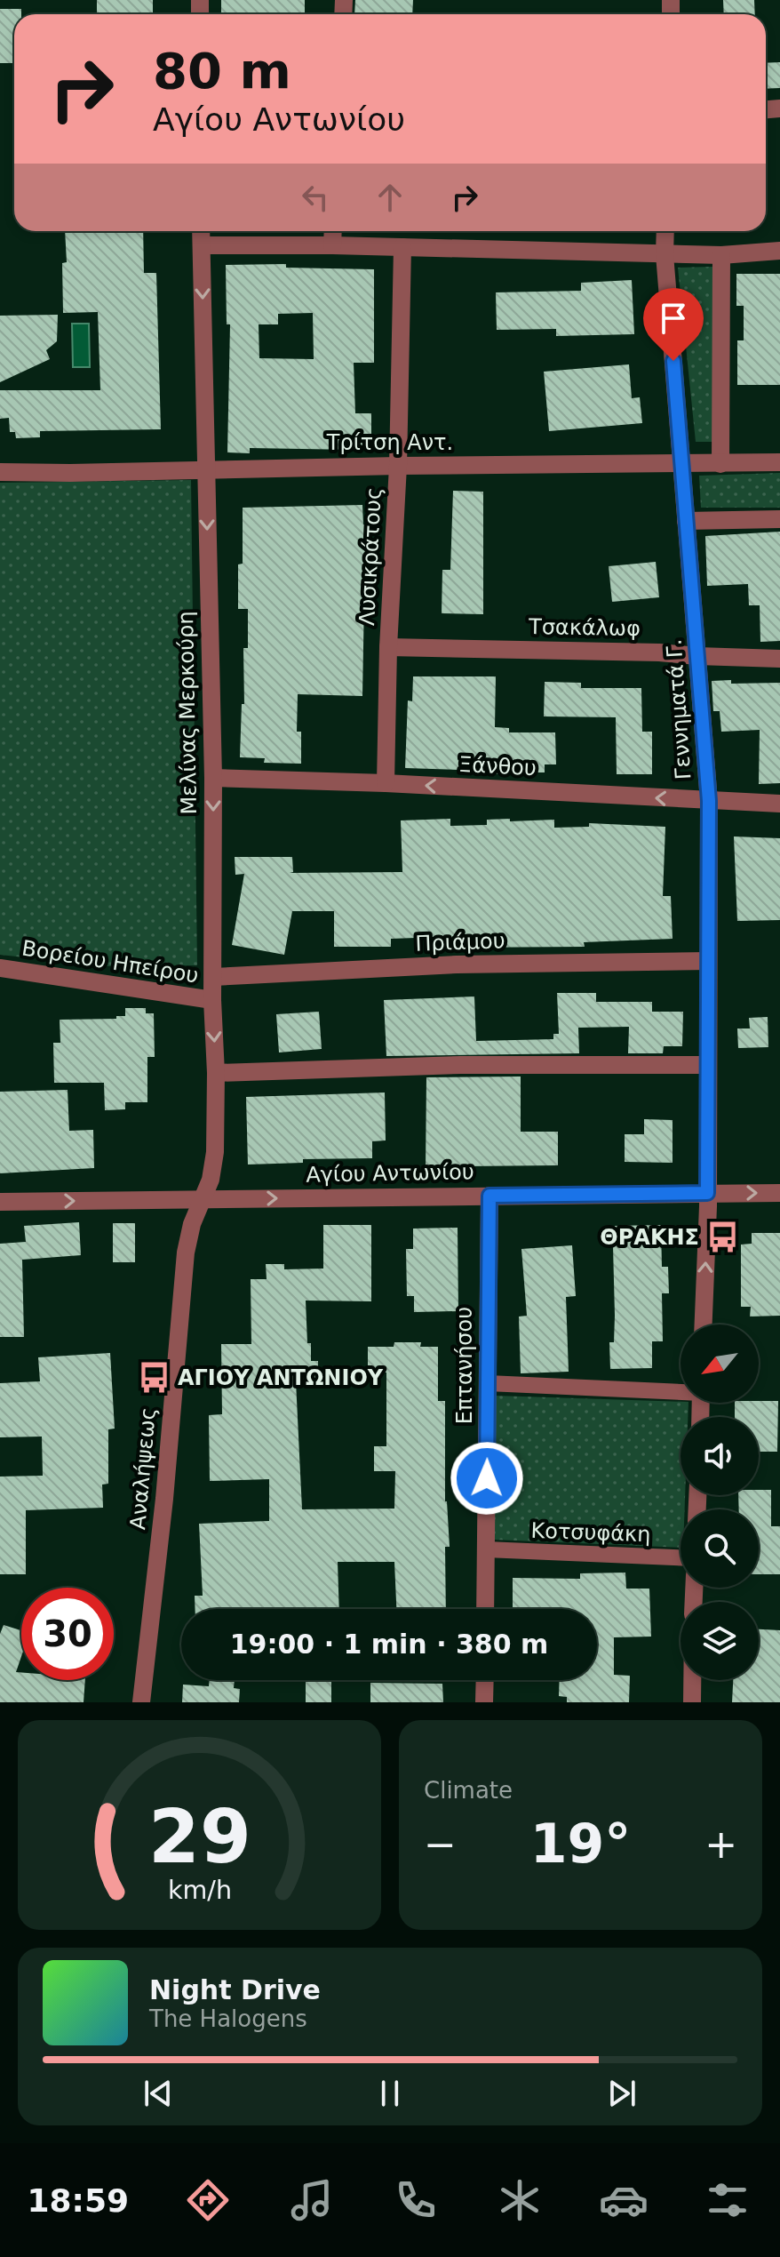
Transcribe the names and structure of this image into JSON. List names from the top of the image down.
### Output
{
  "streets": {
    "street": [
      "Τρίτση Αντ.",
      "Λυσικράτους",
      "Τσακάλωφ",
      "Γεννηματά Γ.",
      "Μελίνας Μερκούρη",
      "Ξάνθου",
      "Πριάμου",
      "Βορείου Ηπείρου",
      "Αγίου Αντωνίου",
      "Επτανήσου",
      "Αναλήψεως",
      "Κοτσυφάκη"
    ]
  },
  "crossings": [
    ["Τρίτση Αντ.", "Λυσικράτους"],
    ["Τρίτση Αντ.", "Γεννηματά Γ."],
    ["Τρίτση Αντ.", "Μελίνας Μερκούρη"],
    ["Λυσικράτους", "Τσακάλωφ"],
    ["Λυσικράτους", "Ξάνθου"],
    ["Τσακάλωφ", "Γεννηματά Γ."],
    ["Γεννηματά Γ.", "Ξάνθου"],
    ["Γεννηματά Γ.", "Πριάμου"],
    ["Γεννηματά Γ.", "Αγίου Αντωνίου"],
    ["Μελίνας Μερκούρη", "Ξάνθου"],
    ["Μελίνας Μερκούρη", "Πριάμου"],
    ["Μελίνας Μερκούρη", "Βορείου Ηπείρου"],
    ["Μελίνας Μερκούρη", "Αγίου Αντωνίου"],
    ["Μελίνας Μερκούρη", "Αναλήψεως"],
    ["Αγίου Αντωνίου", "Επτανήσου"],
    ["Αγίου Αντωνίου", "Αναλήψεως"],
    ["Επτανήσου", "Κοτσυφάκη"]
  ],
  "one_way": ["Μελίνας Μερκούρη", "Ξάνθου"],
  "places": {
    "bus stop": ["ΘΡΑΚΗΣ", "ΑΓΙΟΥ ΑΝΤΩΝΙΟΥ"]
  },
  "north": "bottom left",
  "page": {
    "turn": ["80 m", "Αγίου Αντωνίου"],
    "limit": "30",
    "trip": "19:00 · 1 min · 380 m",
    "tile": "Climate",
    "heat": ["−", "19°", "+"],
    "song": ["Night Drive", "The Halogens"],
    "tabs": "18:59",
    "gauge": ["29", "km/h"]
  }
}
